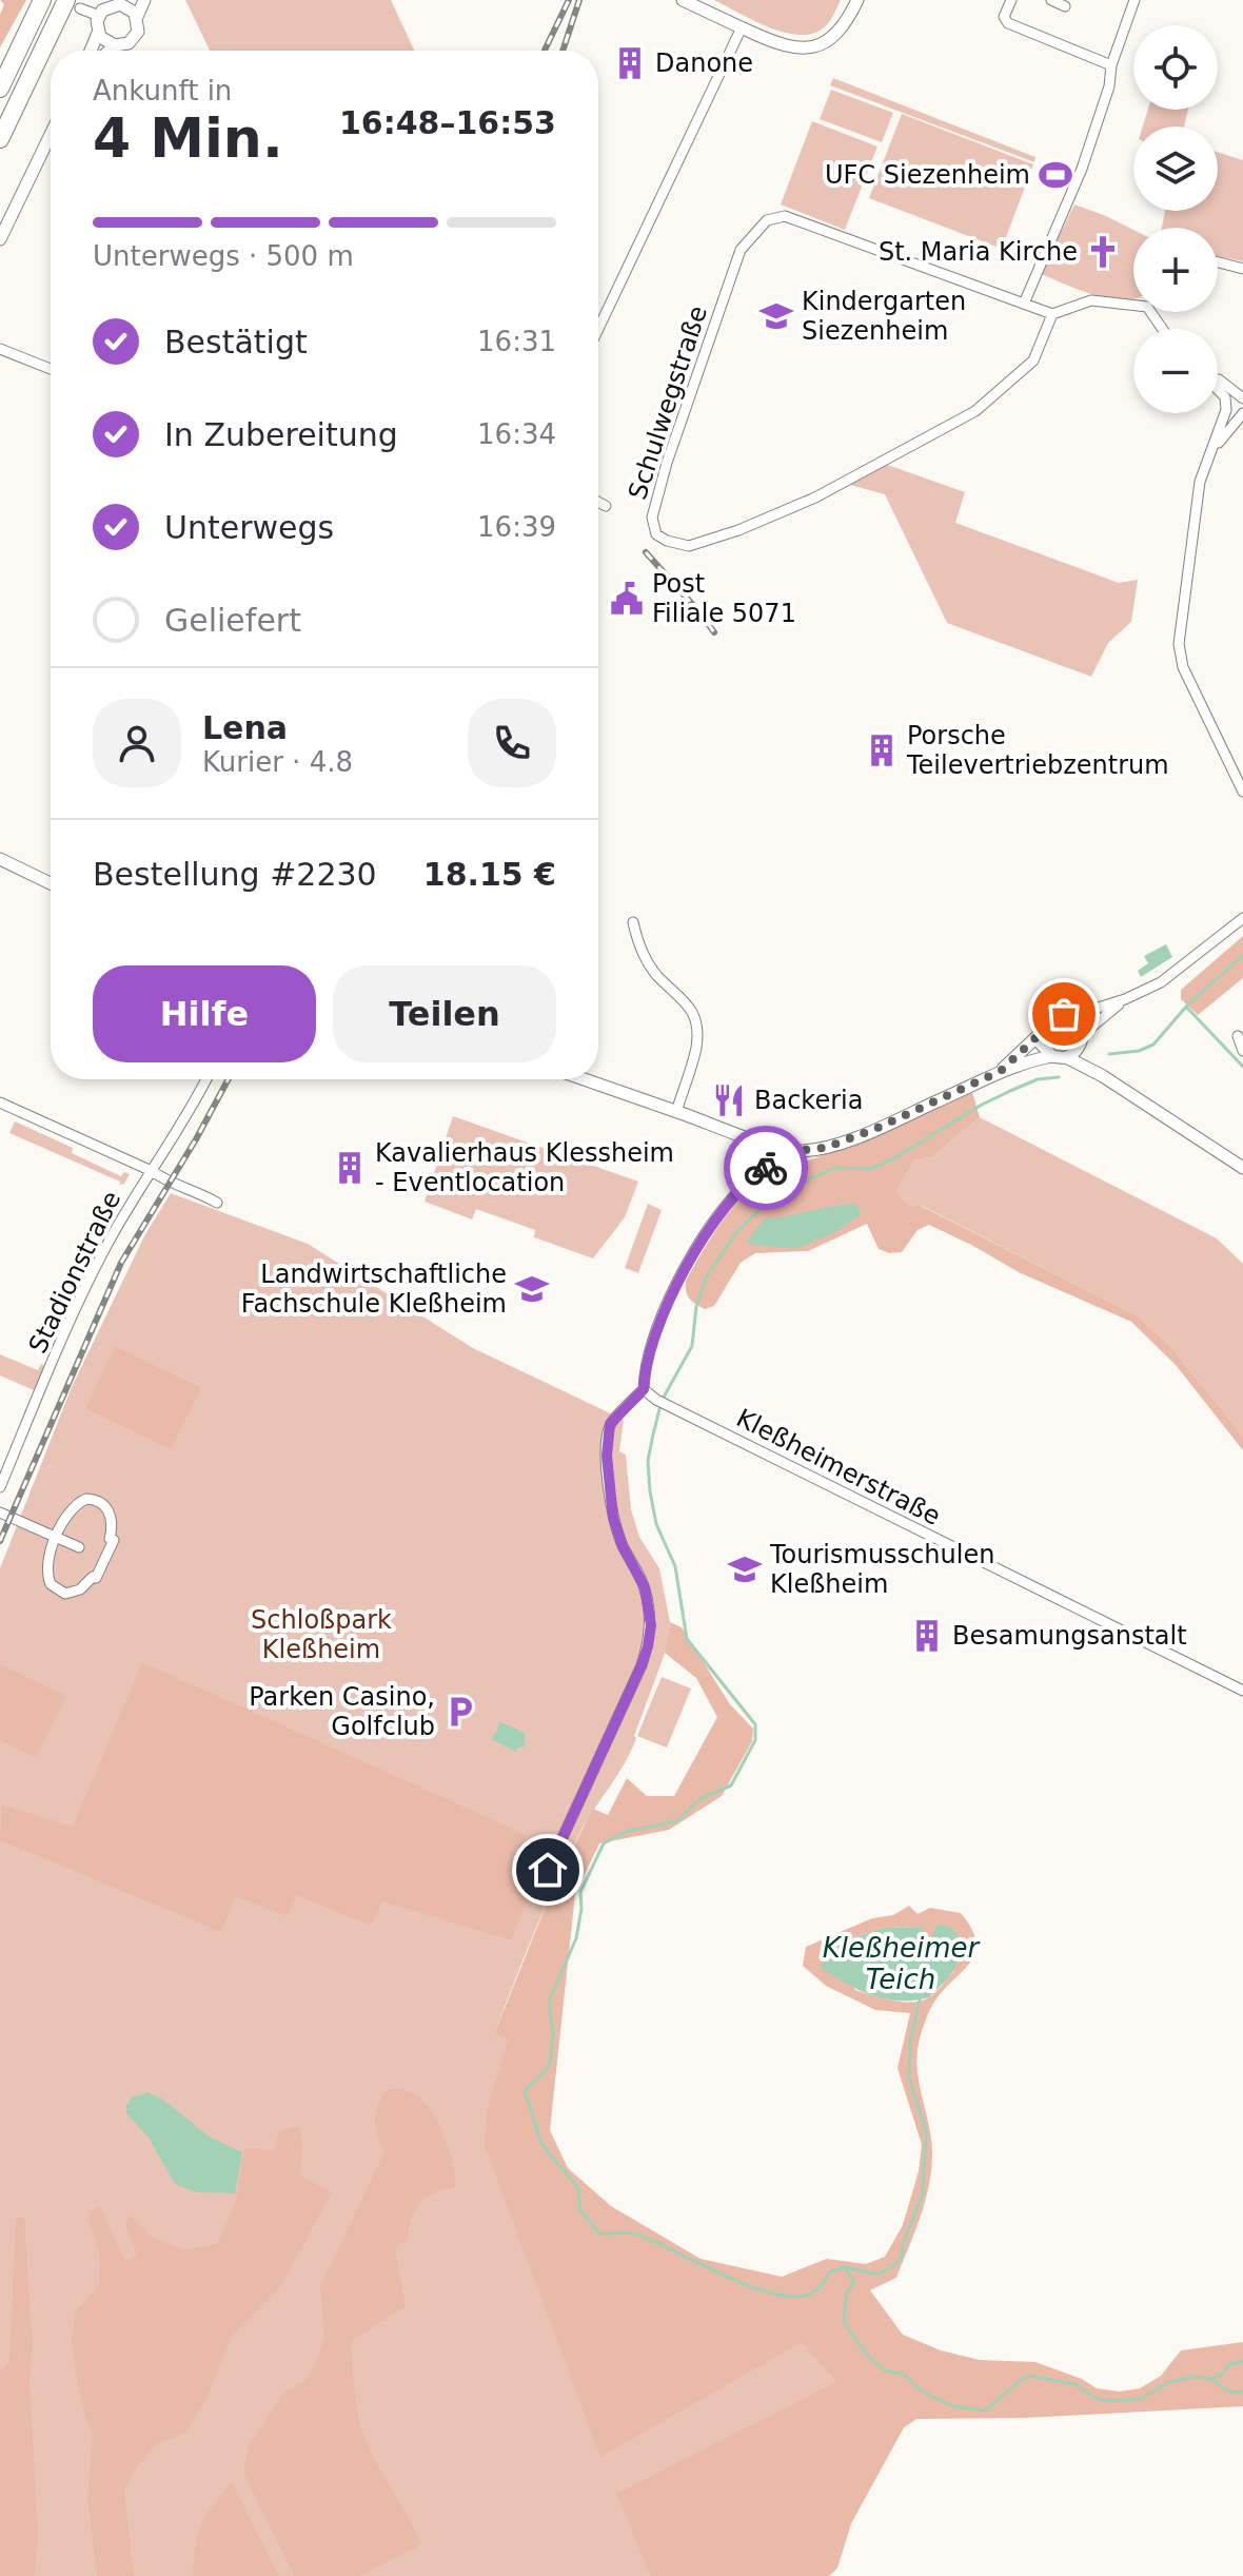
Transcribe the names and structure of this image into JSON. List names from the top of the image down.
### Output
{
  "streets": {
    "street": ["Schulwegstraße", "Stadionstraße", "Kleßheimerstraße"]
  },
  "water": ["Kleßheimer Teich"],
  "parks": ["Schloßpark Kleßheim"],
  "places": {
    "building": [
      "Danone",
      "Porsche Teilevertriebzentrum",
      "Kavalierhaus Klessheim - Eventlocation",
      "Besamungsanstalt"
    ],
    "sports": ["UFC Siezenheim"],
    "church": ["St. Maria Kirche"],
    "school or university": ["Kindergarten Siezenheim", "Landwirtschaftliche Fachschule Kleßheim", "Tourismusschulen Kleßheim"],
    "public building": ["Post Filiale 5071"],
    "restaurant": ["Backeria"],
    "parking": ["Parken Casino, Golfclub"]
  },
  "page": {
    "map_buttons": ["+", "−"],
    "heading": ["4 Min.", "Ankunft in", "16:48–16:53"],
    "panel": [
      "Lena",
      "Kurier · 4.8",
      "Bestellung #2230",
      "18.15 €"
    ],
    "bar": "Unterwegs · 500 m",
    "list": [
      ["Bestätigt", "16:31"],
      ["In Zubereitung", "16:34"],
      ["Unterwegs", "16:39"],
      "Geliefert"
    ],
    "buttons": ["Hilfe", "Teilen"]
  }
}
